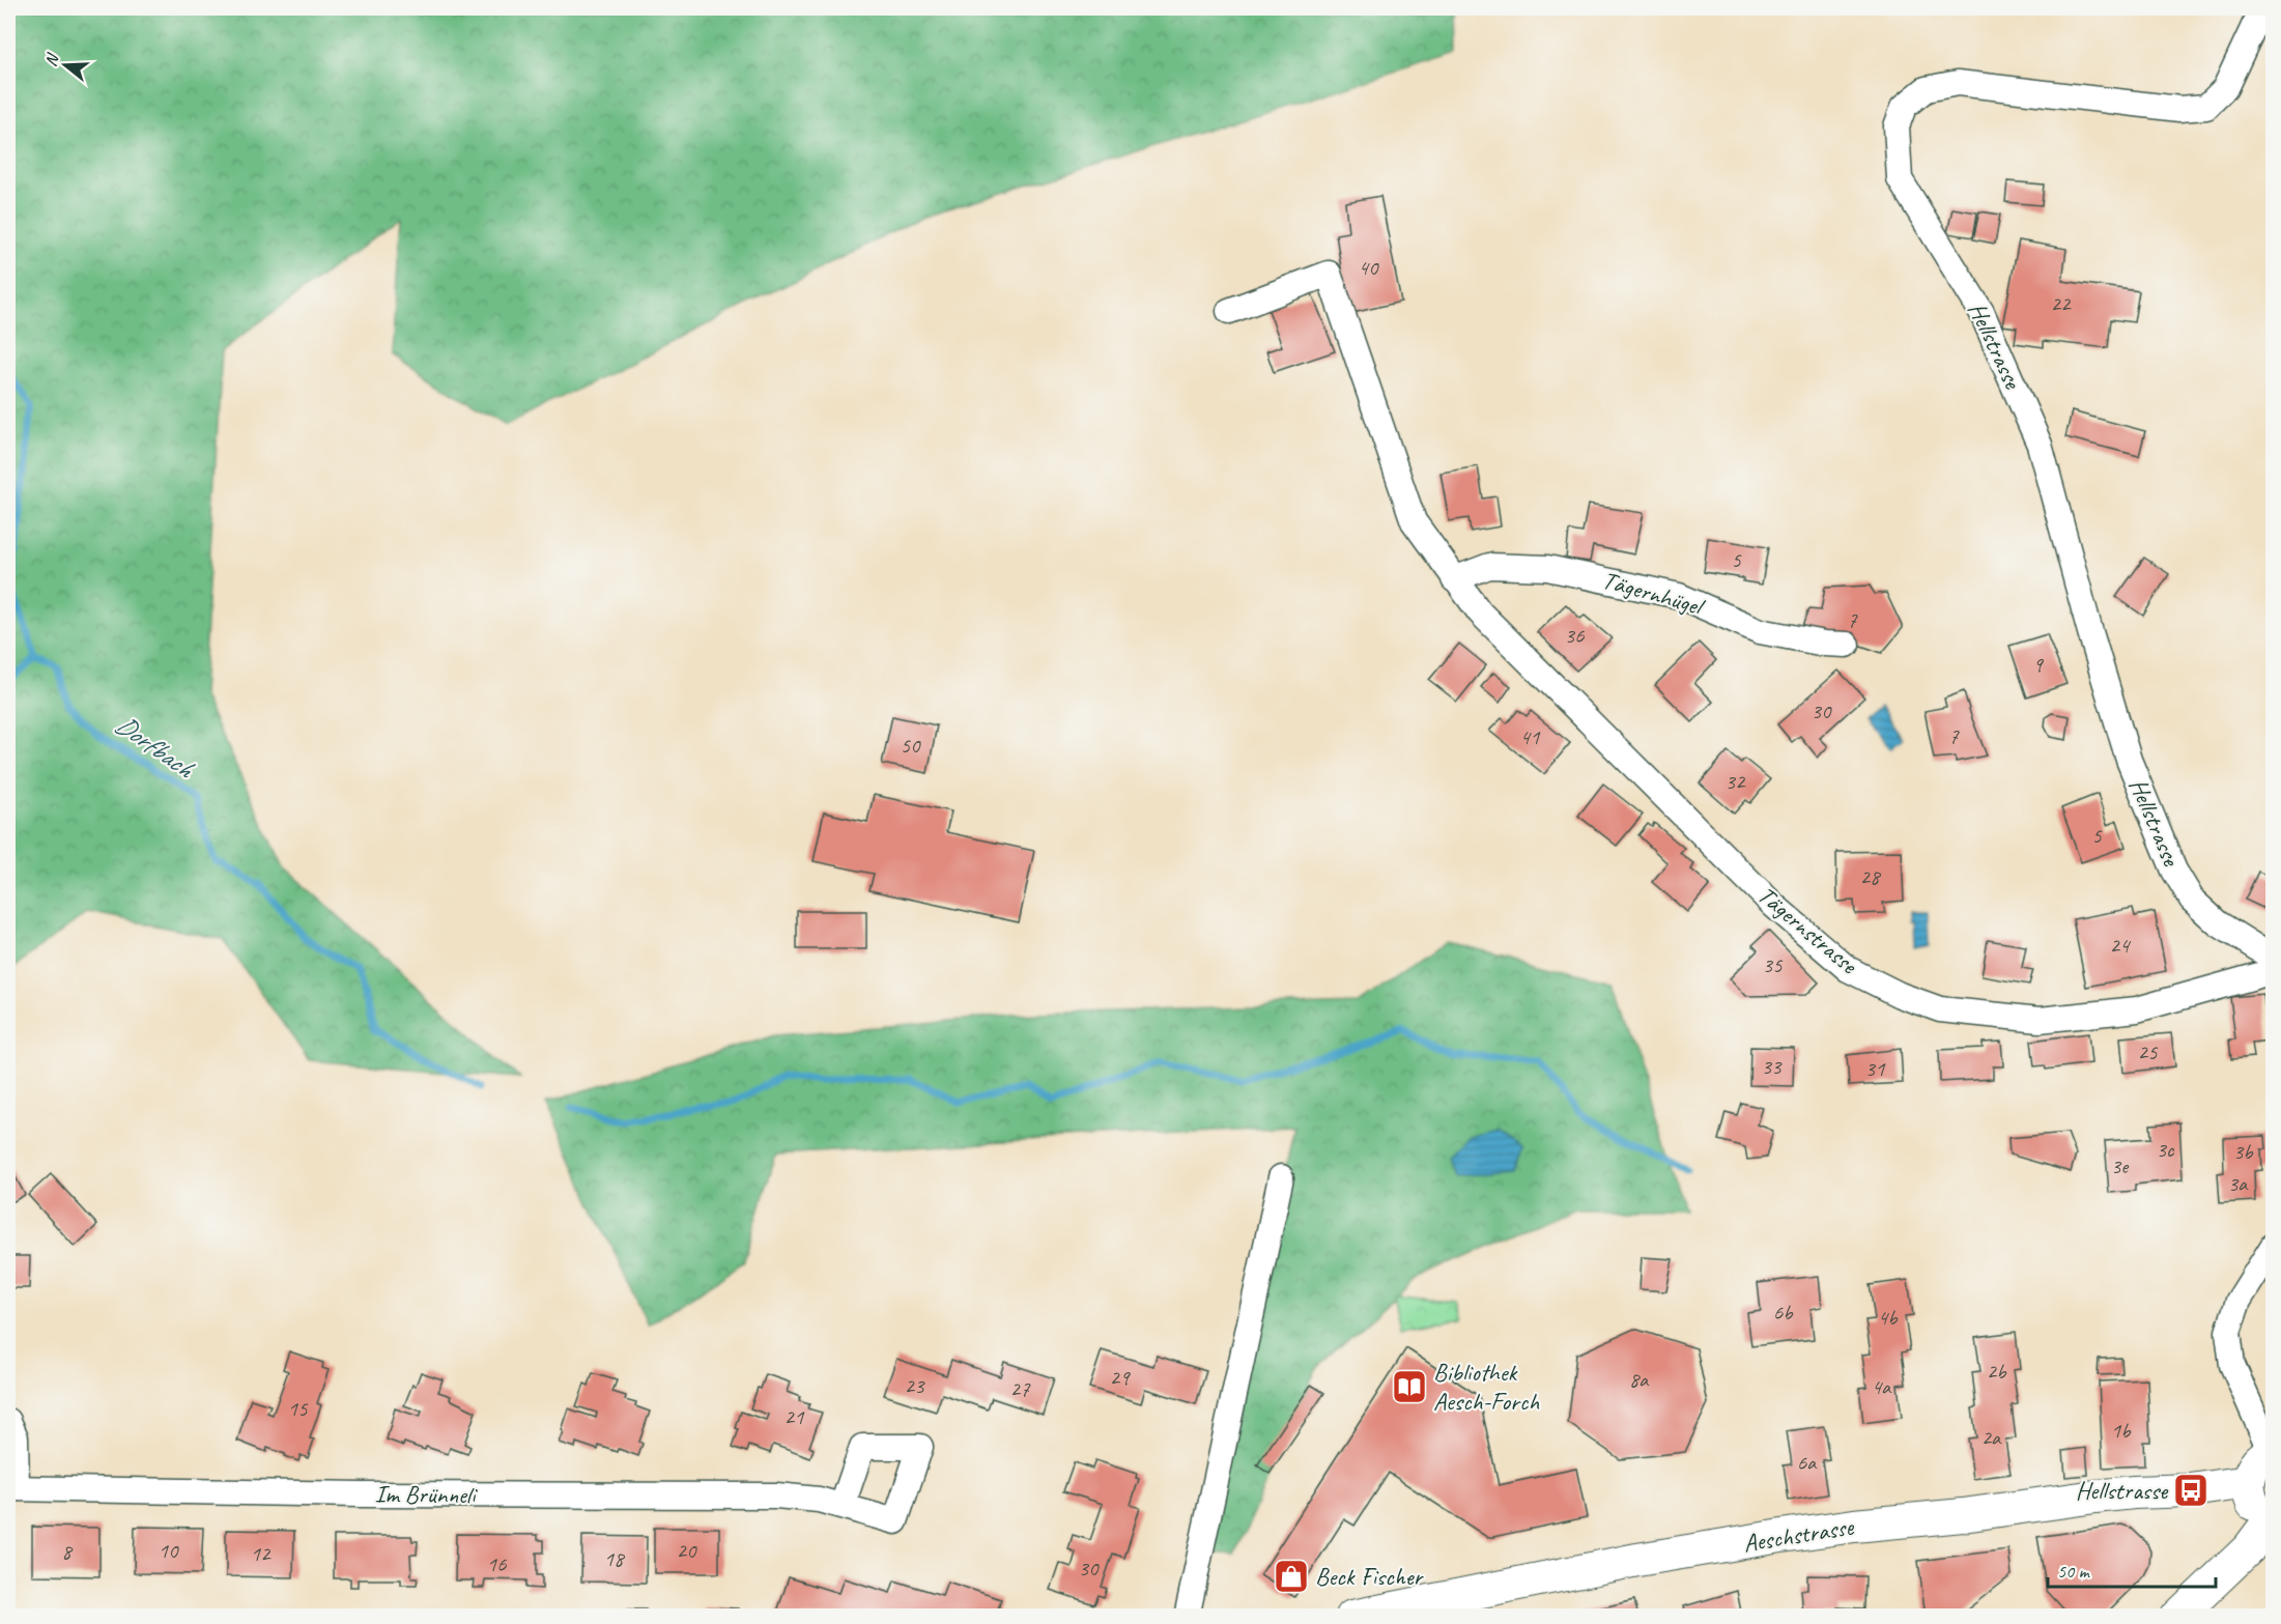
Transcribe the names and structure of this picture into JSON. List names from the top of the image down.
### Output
{
  "streets": {
    "main road": ["Aeschstrasse"],
    "street": [
      "Hellstrasse",
      "Tägernhügel",
      "Tägernstrasse",
      "Im Brünneli"
    ]
  },
  "crossings": [
    ["Tägernhügel", "Tägernstrasse"]
  ],
  "water": ["Dorfbach"],
  "places": {
    "library": ["Bibliothek Aesch-Forch"],
    "bus stop": ["Hellstrasse"],
    "shop": ["Beck Fischer"]
  },
  "house_numbers": [
    "40",
    "22",
    "5",
    "7",
    "36",
    "9",
    "30",
    "7",
    "41",
    "50",
    "32",
    "5",
    "28",
    "24",
    "35",
    "25",
    "33",
    "31",
    "3c",
    "3b",
    "3e",
    "3a",
    "6b",
    "4b",
    "2b",
    "29",
    "8a",
    "23",
    "4a",
    "27",
    "15",
    "21",
    "1b",
    "2a",
    "6a",
    "10",
    "20",
    "8",
    "12",
    "18",
    "16",
    "30"
  ],
  "scale_bar": "50 m",
  "north": "left"
}
